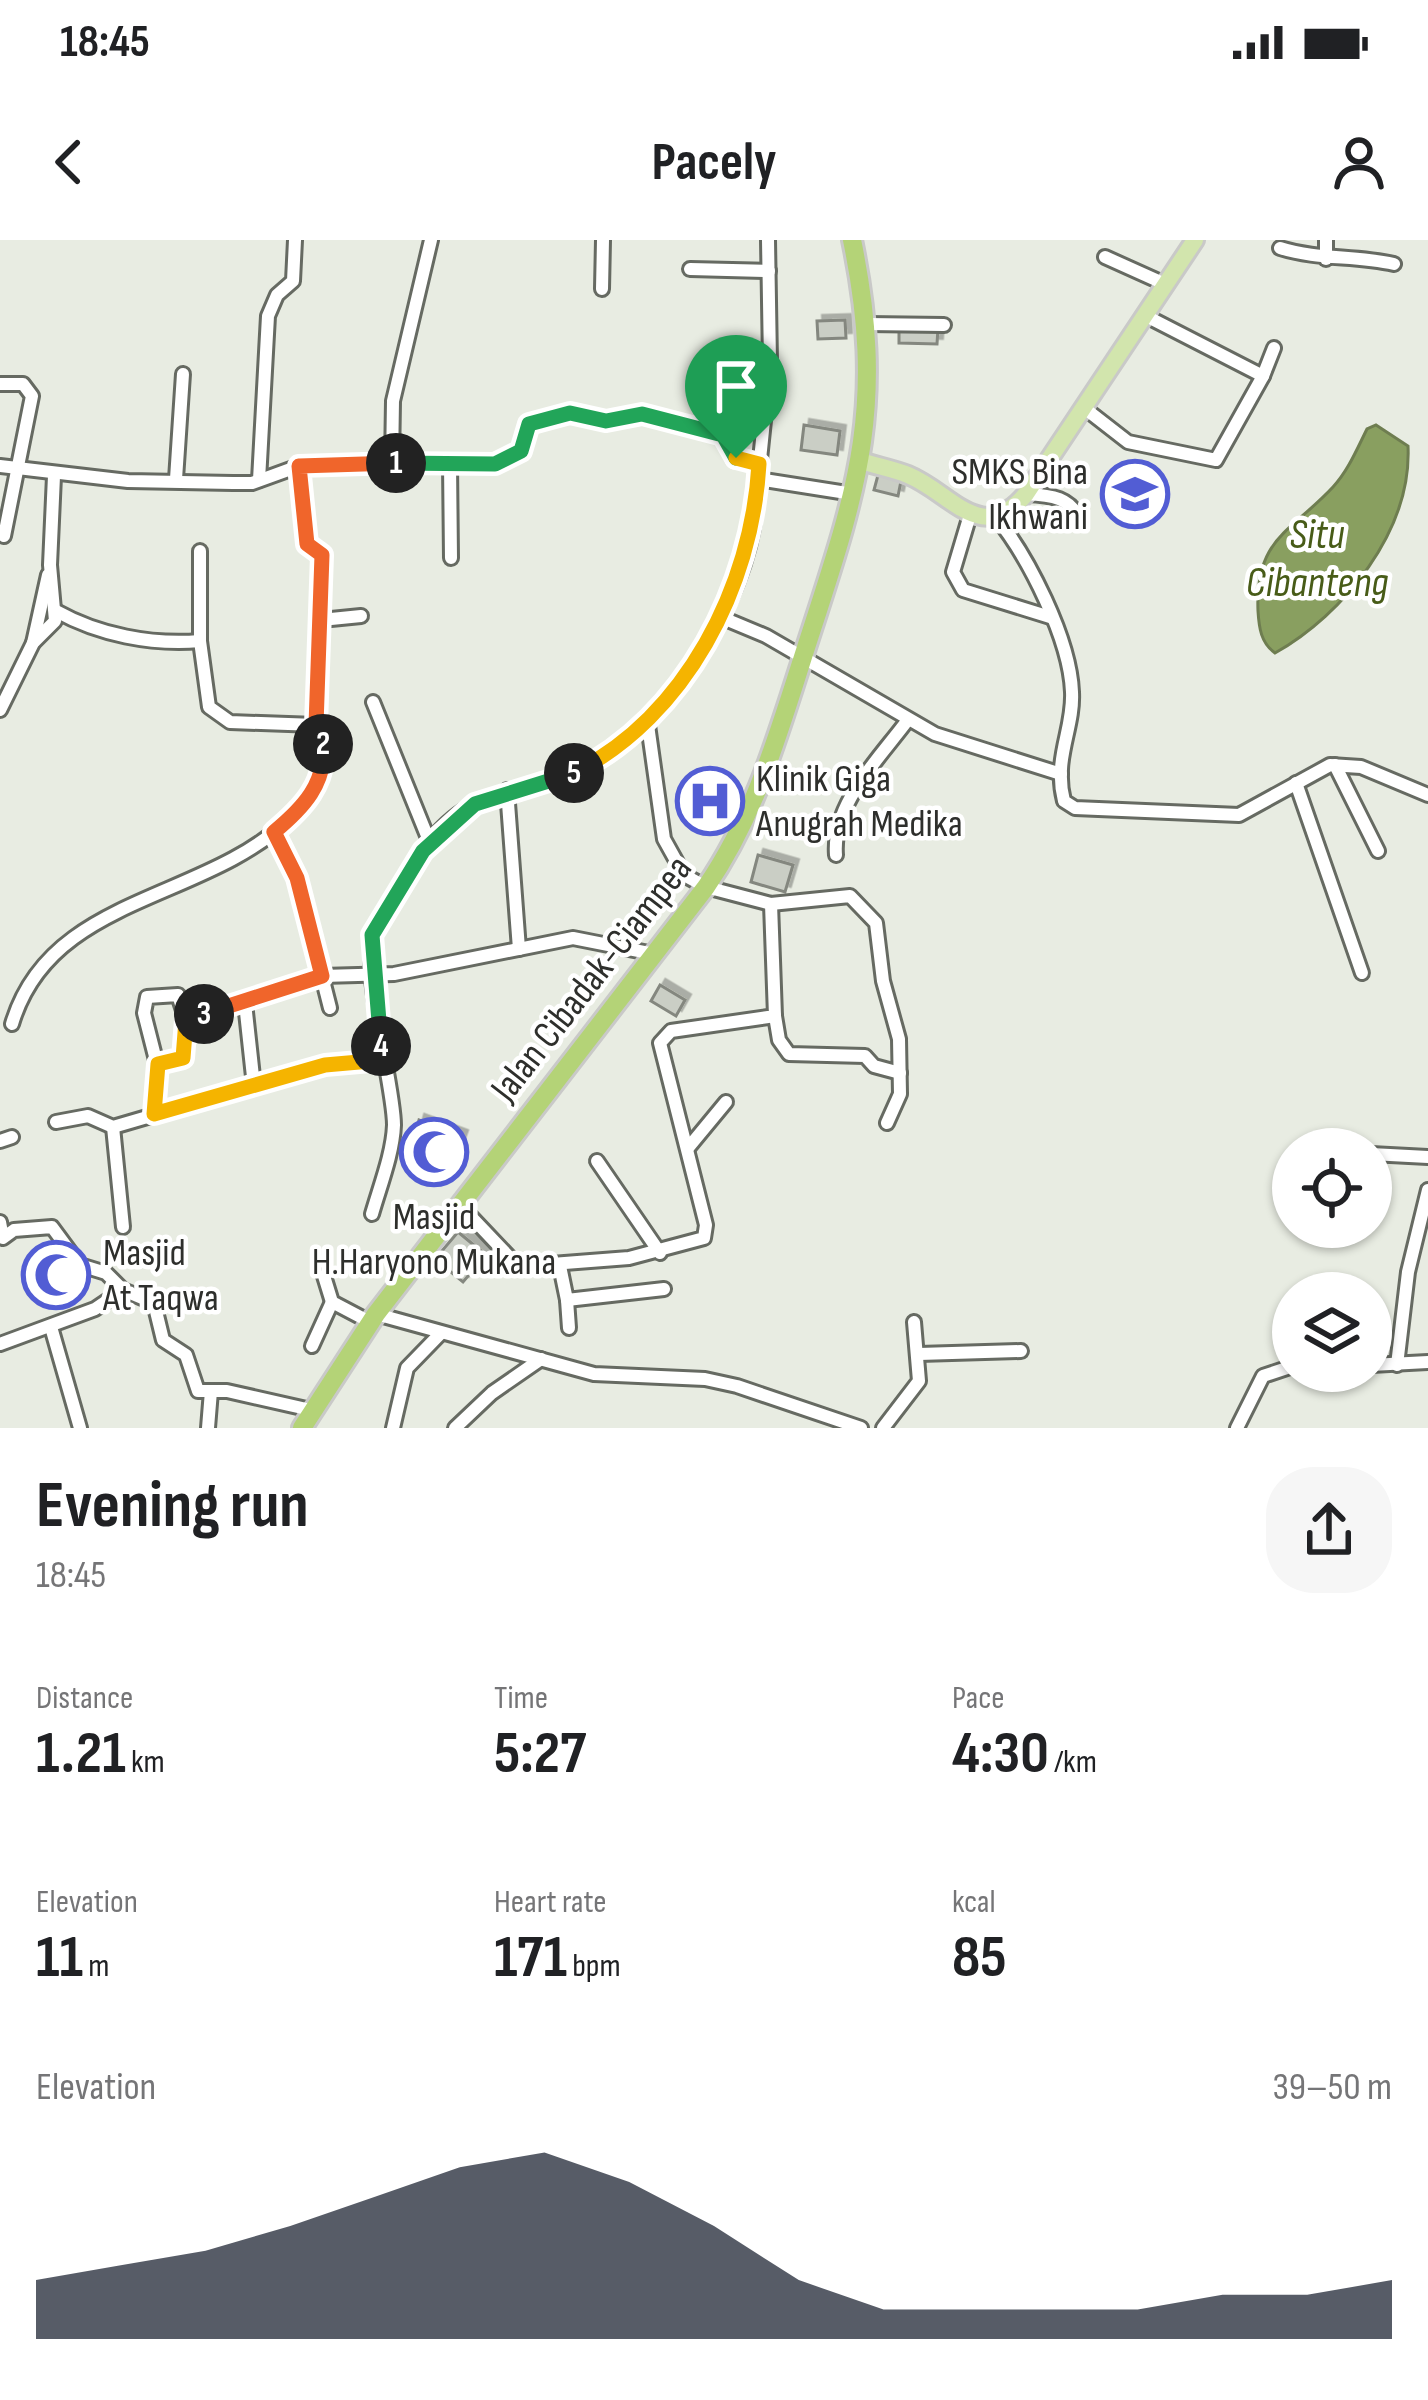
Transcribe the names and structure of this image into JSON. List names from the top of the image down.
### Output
{
  "streets": {
    "highway": ["Jalan Cibadak-Ciampea"]
  },
  "water": ["Situ Cibanteng"],
  "places": {
    "school or university": ["SMKS Bina Ikhwani"],
    "hospital": ["Klinik Giga Anugrah Medika"],
    "mosque": ["Masjid H.Haryono Mukana", "Masjid At Taqwa"]
  },
  "page": {
    "status": "18:45",
    "header": "Pacely",
    "pins": [
      "1",
      "2",
      "5",
      "3",
      "4"
    ],
    "heading": ["Evening run", "18:45"],
    "stats": [
      ["Distance", "1.21 km"],
      ["Time", "5:27"],
      ["Pace", "4:30 /km"],
      ["Elevation", "11 m"],
      ["Heart rate", "171 bpm"],
      ["kcal", "85"]
    ],
    "chart": ["Elevation", "39–50 m"]
  }
}
